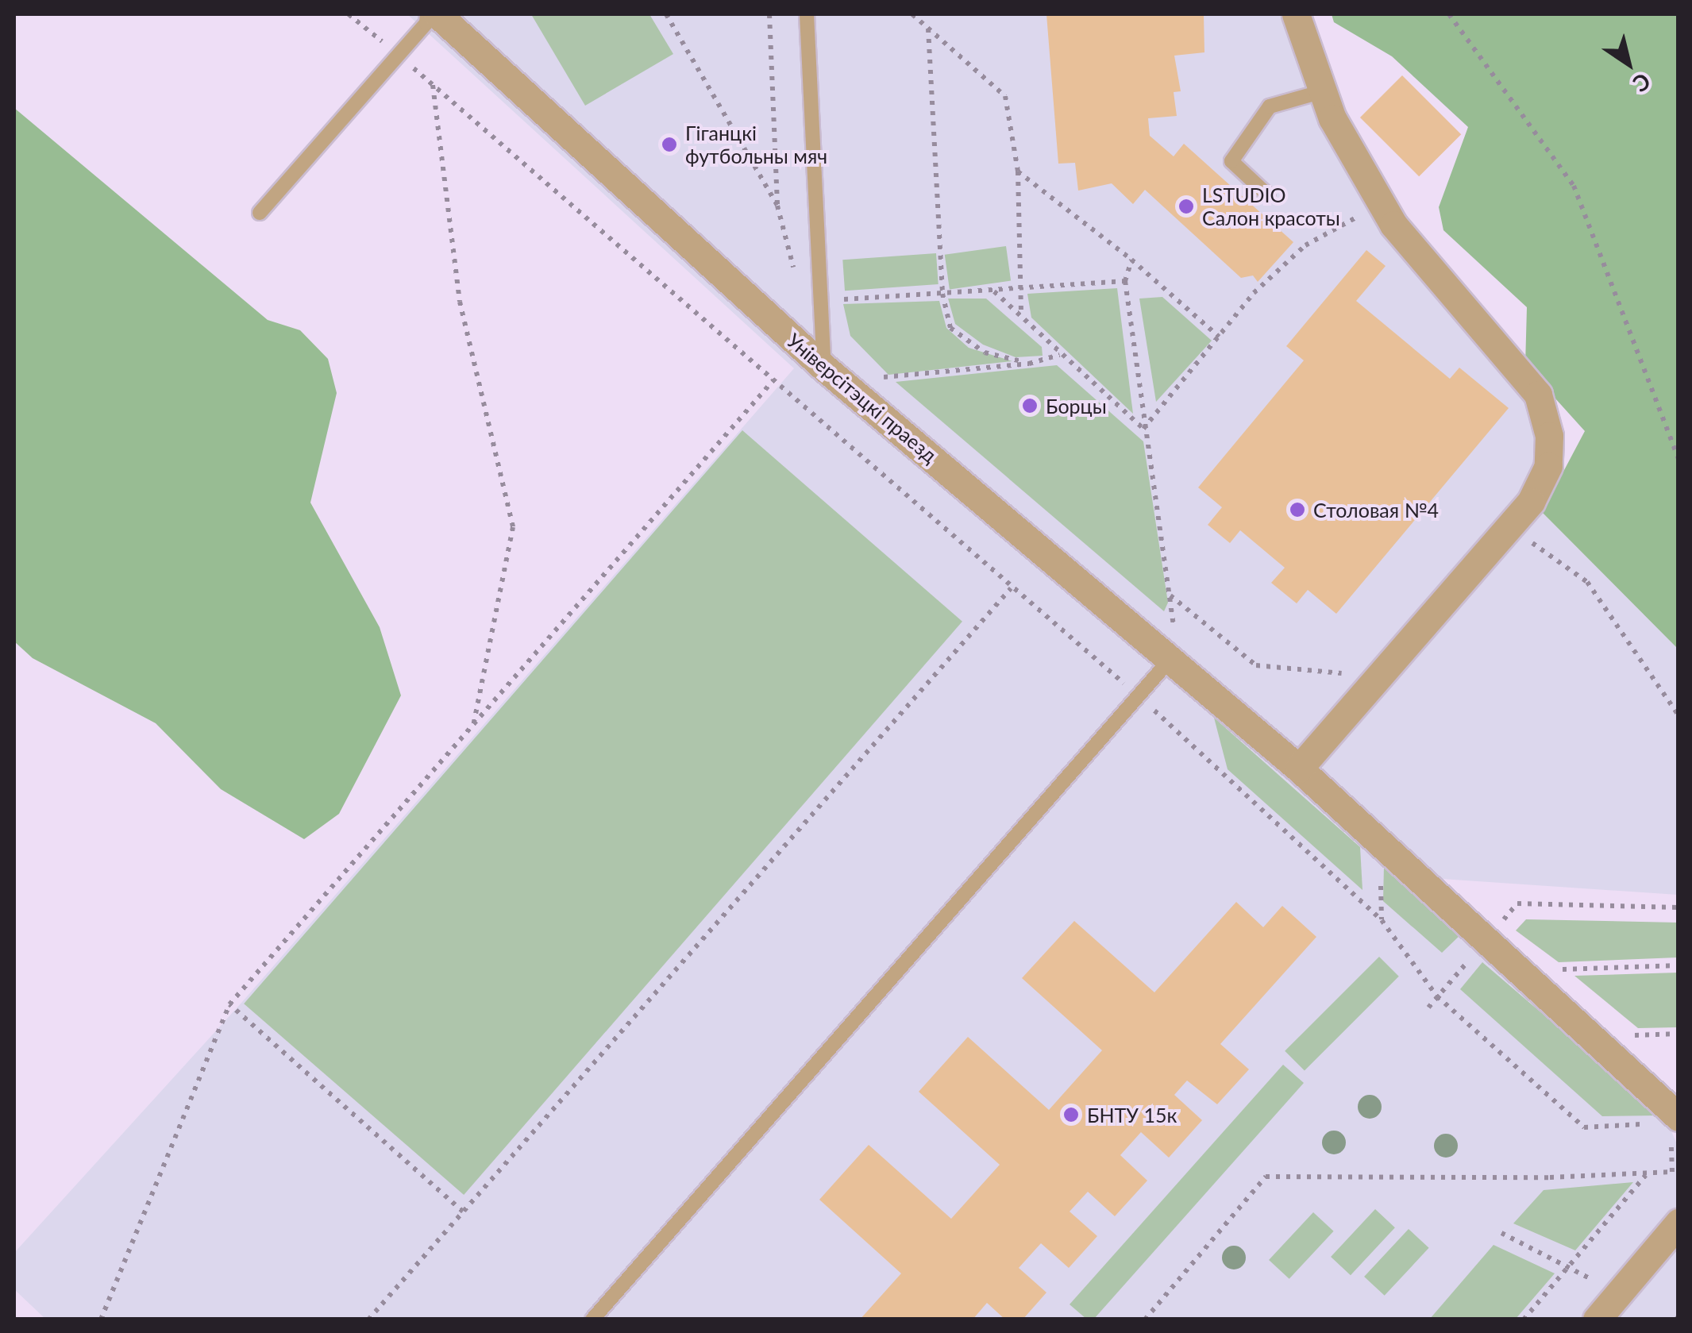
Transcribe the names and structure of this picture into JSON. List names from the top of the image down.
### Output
{
  "streets": {
    "street": ["Універсітэцкі праезд"]
  },
  "places": [
    "Гіганцкі футбольны мяч",
    "LSTUDIO Салон красоты",
    "Борцы",
    "Столовая №4",
    "БНТУ 15к"
  ],
  "north": "bottom right"
}
